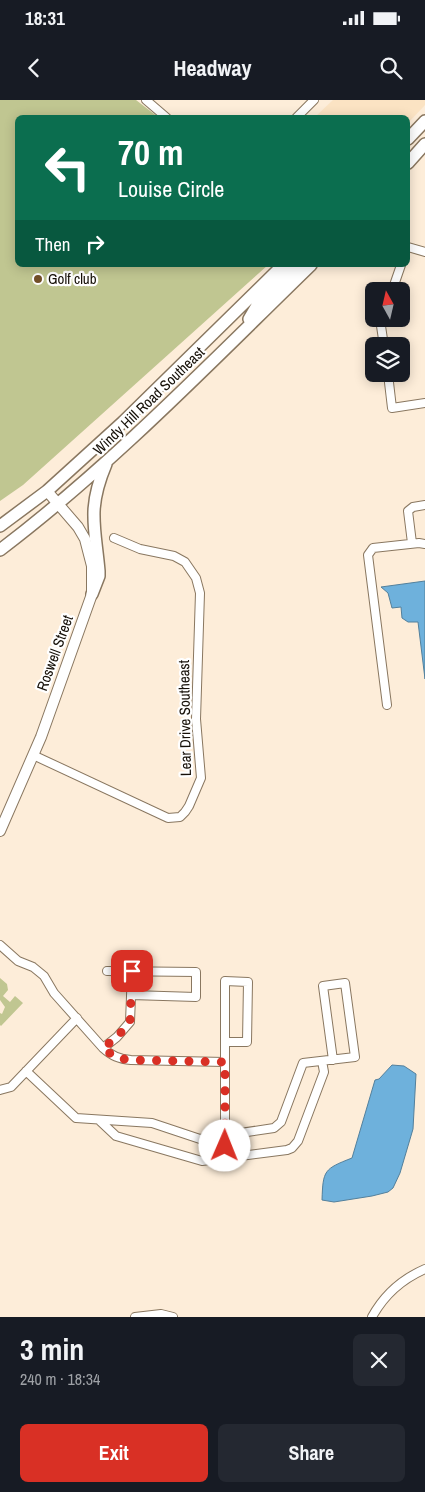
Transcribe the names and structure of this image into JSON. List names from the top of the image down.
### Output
{
  "streets": {
    "main road": ["Windy Hill Road Southeast"],
    "street": ["Roswell Street", "Lear Drive Southeast"]
  },
  "crossings": [
    ["Windy Hill Road Southeast", "Roswell Street"],
    ["Roswell Street", "Lear Drive Southeast"]
  ],
  "places": ["Golf club"],
  "north": "top",
  "page": {
    "status": "18:31",
    "header": "Headway",
    "turn": ["70 m", "Louise Circle"],
    "then": "Then",
    "heading": ["3 min", "240 m · 18:34"],
    "buttons": ["Exit", "Share"]
  }
}
